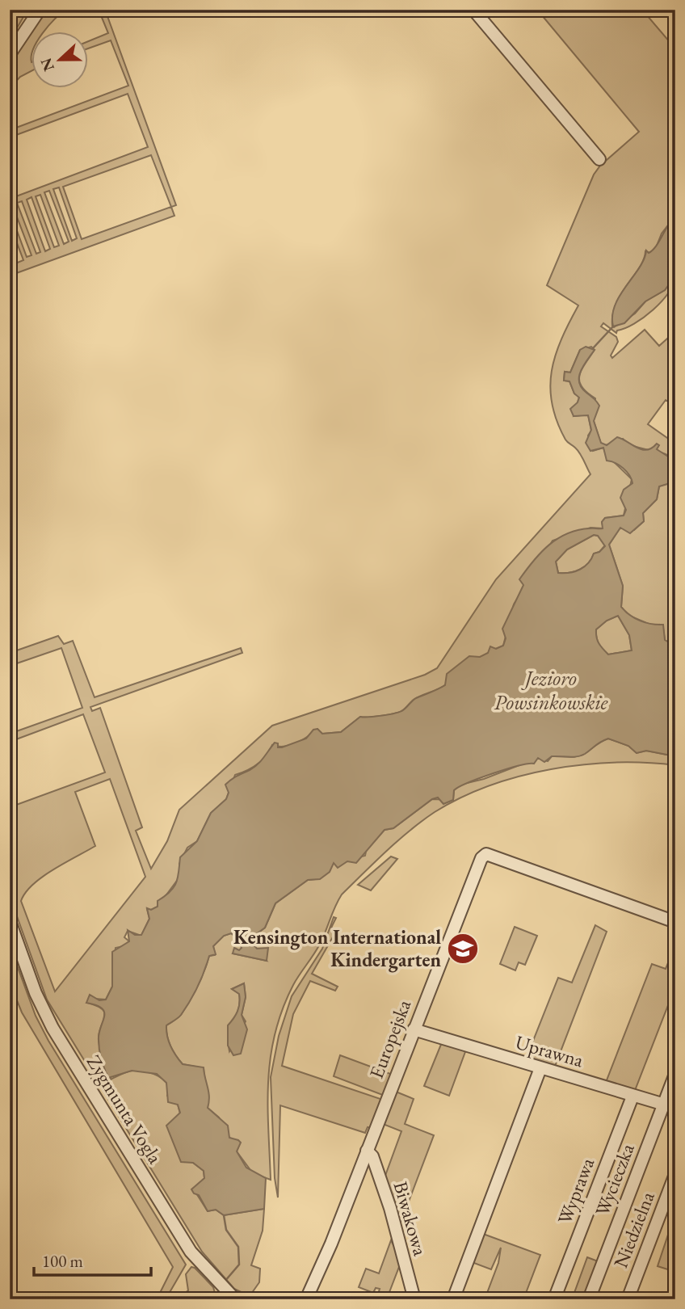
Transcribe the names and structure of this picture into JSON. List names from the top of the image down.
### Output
{
  "streets": {
    "street": [
      "Europejska",
      "Uprawna",
      "Zygmunta Vogla",
      "Wycieczka",
      "Wyprawa",
      "Biwakowa",
      "Niedzielna"
    ]
  },
  "crossings": [
    ["Europejska", "Uprawna"],
    ["Europejska", "Biwakowa"],
    ["Uprawna", "Wycieczka"],
    ["Uprawna", "Wyprawa"]
  ],
  "water": ["Jezioro Powsinkowskie"],
  "places": {
    "school or university": ["Kensington International Kindergarten"]
  },
  "scale_bar": "100 m",
  "north": "left"
}
